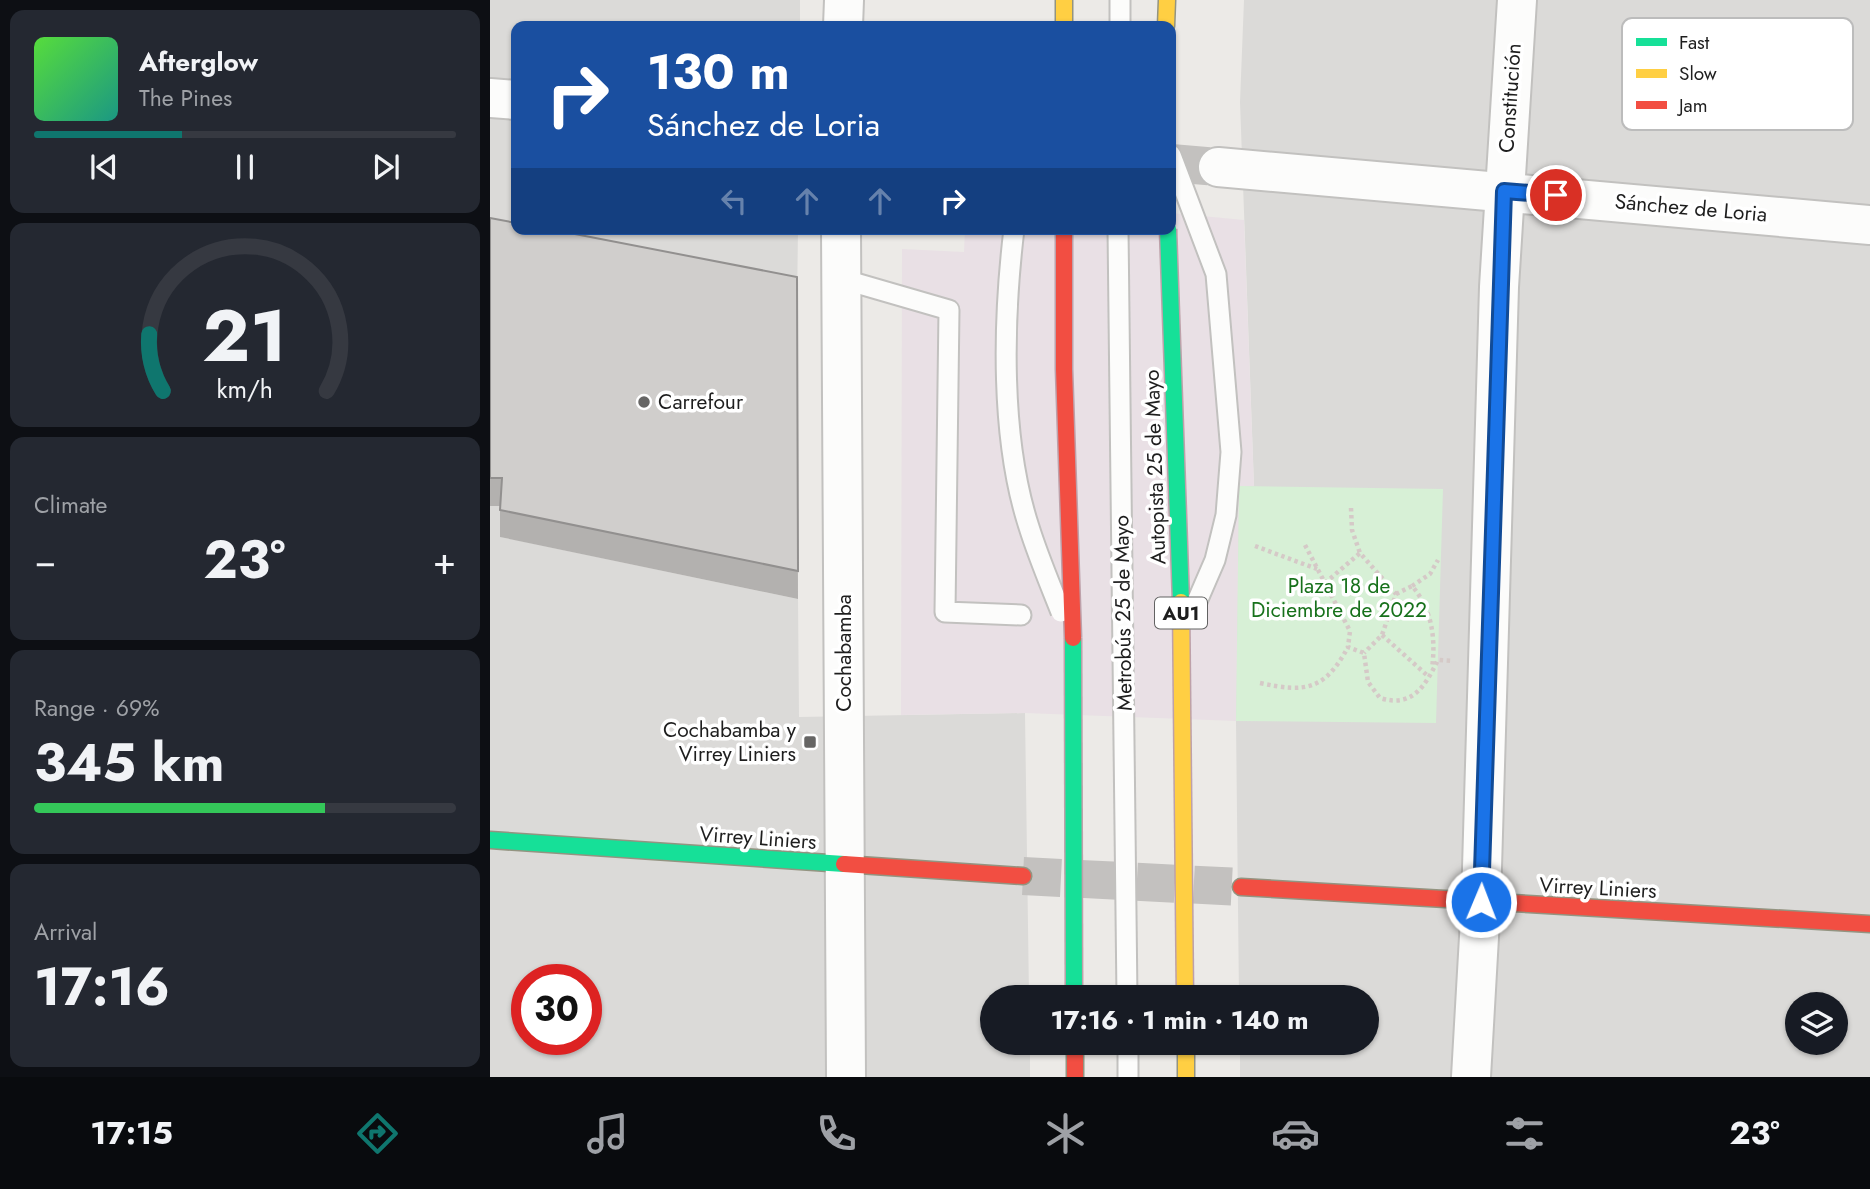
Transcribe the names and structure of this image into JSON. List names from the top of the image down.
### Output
{
  "streets": {
    "main road": ["Autopista 25 de Mayo", "AU1", "Virrey Liniers"],
    "street": ["Constitución", "Sánchez de Loria", "Cochabamba"],
    "lane": ["Metrobús 25 de Mayo"]
  },
  "crossings": [
    ["Constitución", "Sánchez de Loria"],
    ["Constitución", "Virrey Liniers"],
    ["Cochabamba", "Virrey Liniers"]
  ],
  "parks": ["Plaza 18 de Diciembre de 2022"],
  "places": {
    "other": ["Carrefour"],
    "transit": ["Cochabamba y Virrey Liniers"]
  },
  "legend": ["Fast", "Slow", "Jam"],
  "page": {
    "turn": ["130 m", "Sánchez de Loria"],
    "song": ["Afterglow", "The Pines"],
    "tile": [
      "Climate",
      ["Range · 69%", "345 km"],
      ["Arrival", "17:16"]
    ],
    "heat": ["−", "23°", "+"],
    "limit": "30",
    "trip": "17:16 · 1 min · 140 m",
    "tabs": ["17:15", "23°"],
    "gauge": ["21", "km/h"]
  }
}
